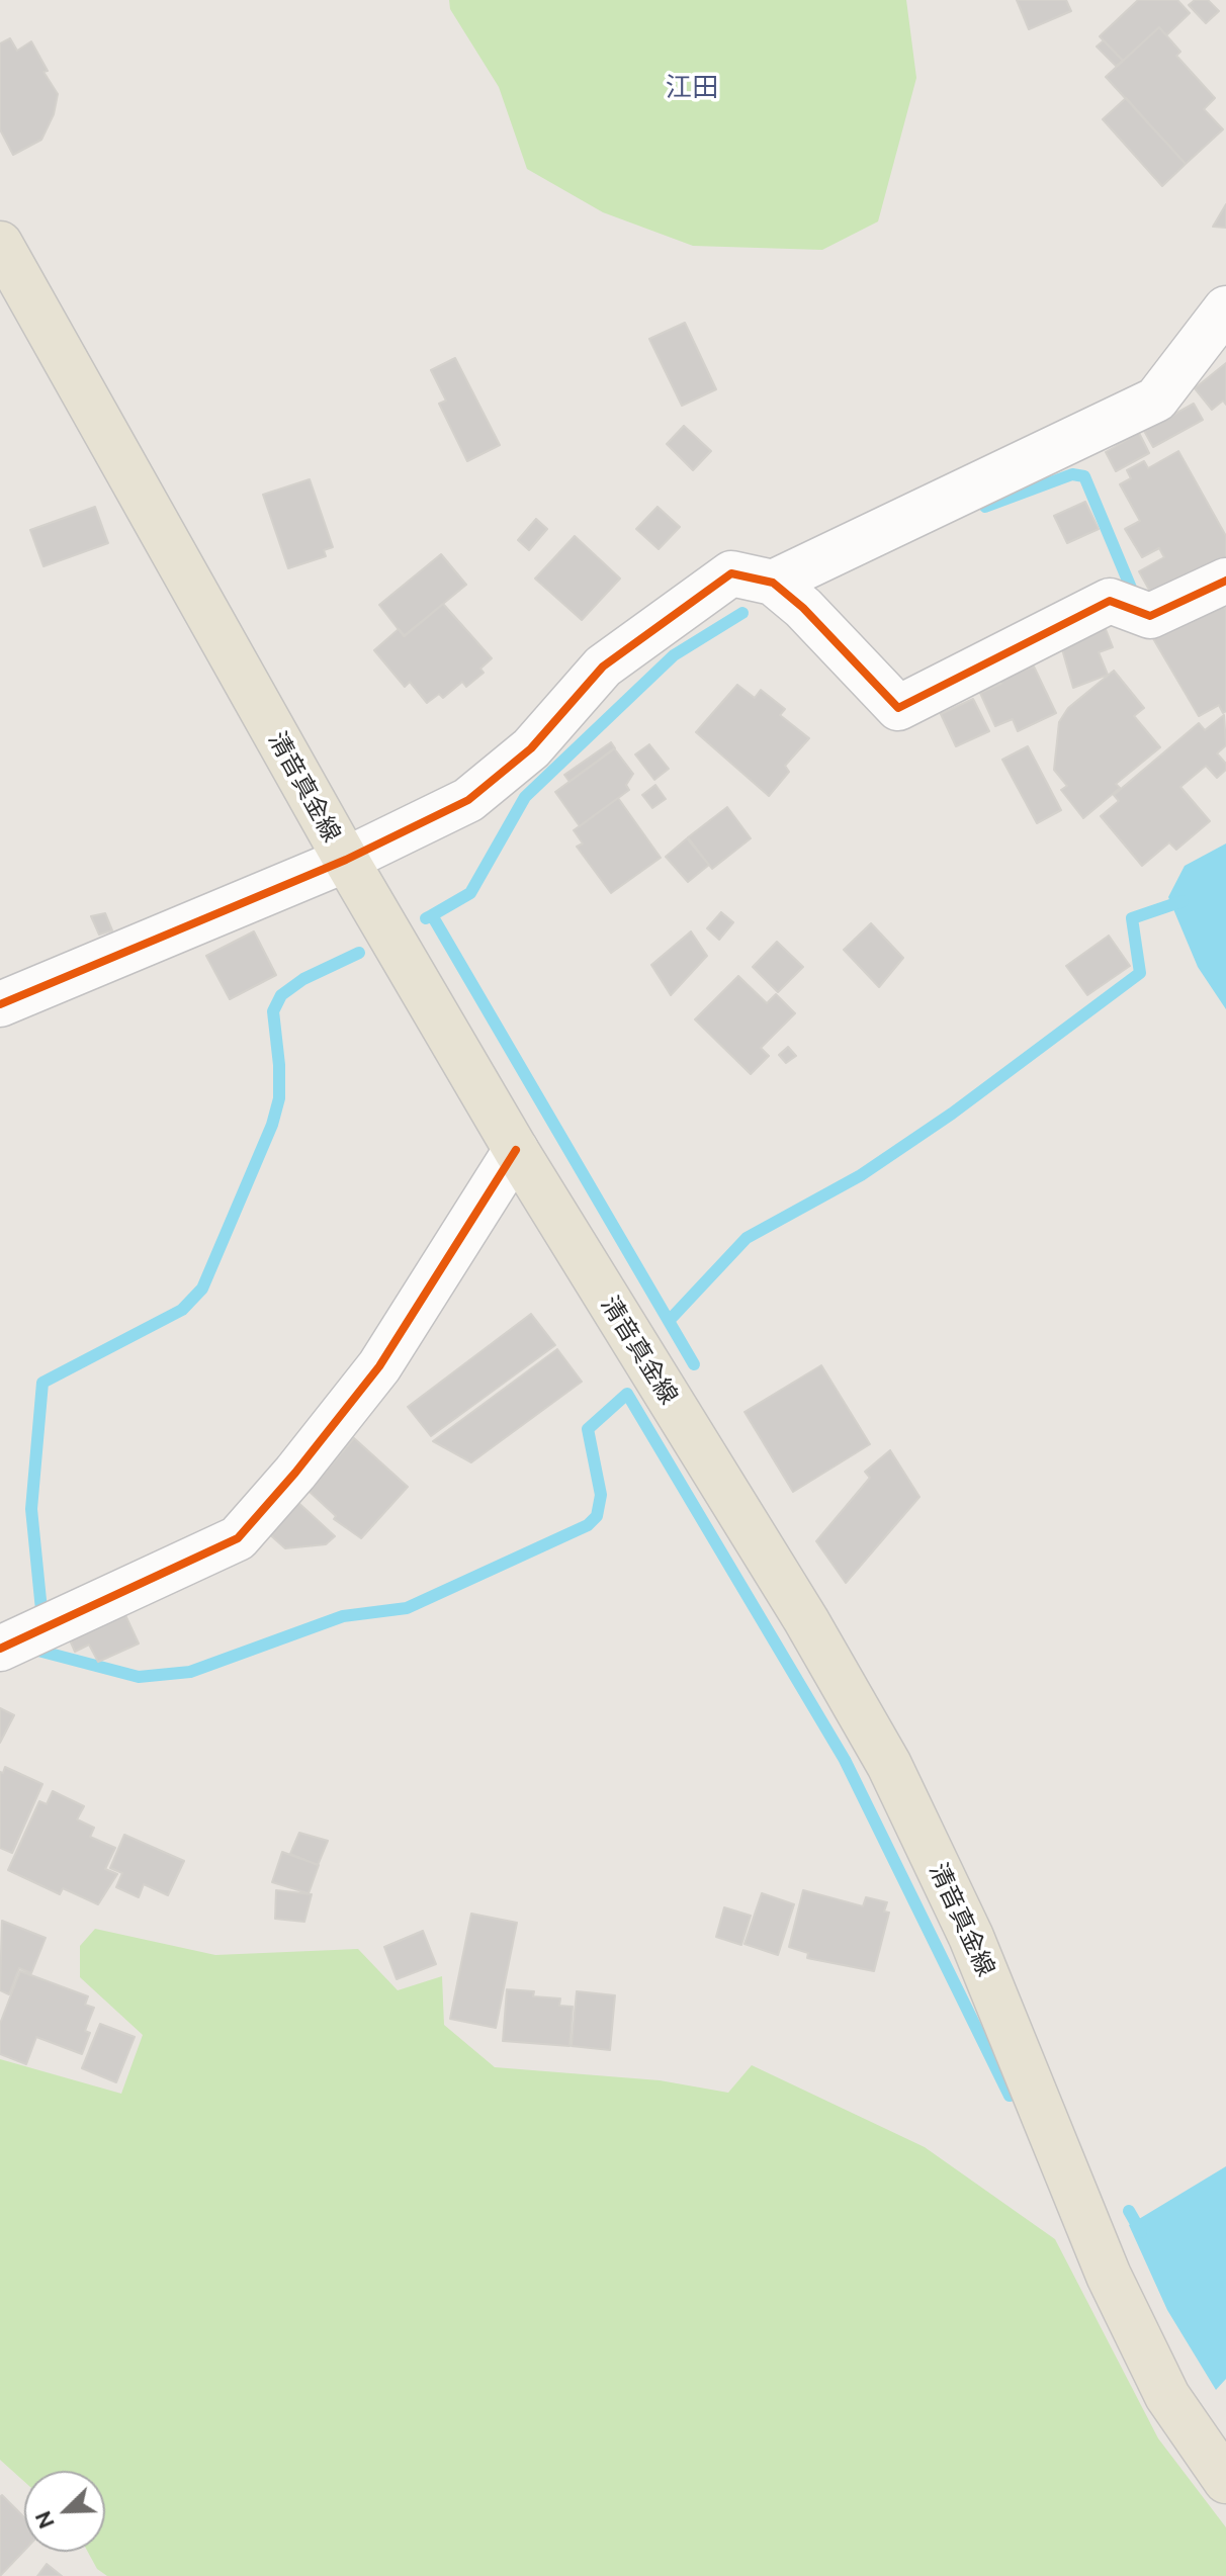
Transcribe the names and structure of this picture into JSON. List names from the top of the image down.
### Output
{
  "streets": {
    "main road": ["清音真金線"]
  },
  "districts": ["江田"],
  "north": "bottom left"
}
